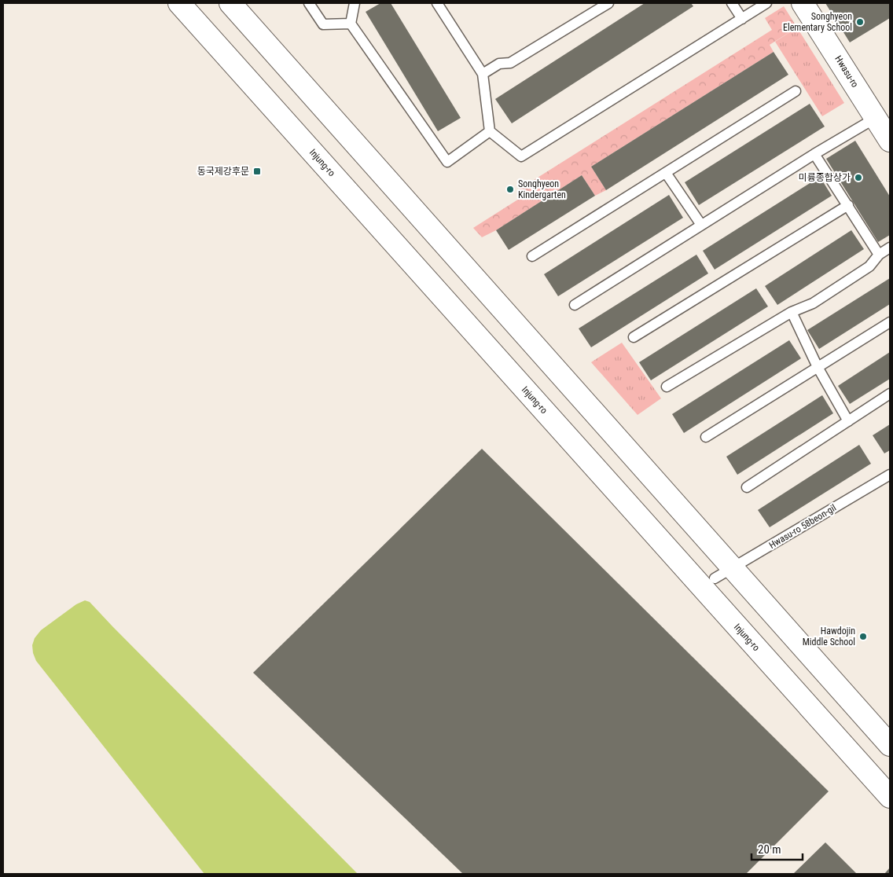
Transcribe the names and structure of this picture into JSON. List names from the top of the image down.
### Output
{
  "streets": {
    "main road": ["Hwasu-ro", "Injung-ro"],
    "lane": ["Hwasu-ro 58beon-gil"]
  },
  "places": {
    "other": [
      "Songhyeon Elementary School",
      "미륭종합상가",
      "Songhyeon Kindergarten",
      "Hawdojin Middle School"
    ],
    "transit": ["동국제강후문"]
  },
  "scale_bar": "20 m"
}
